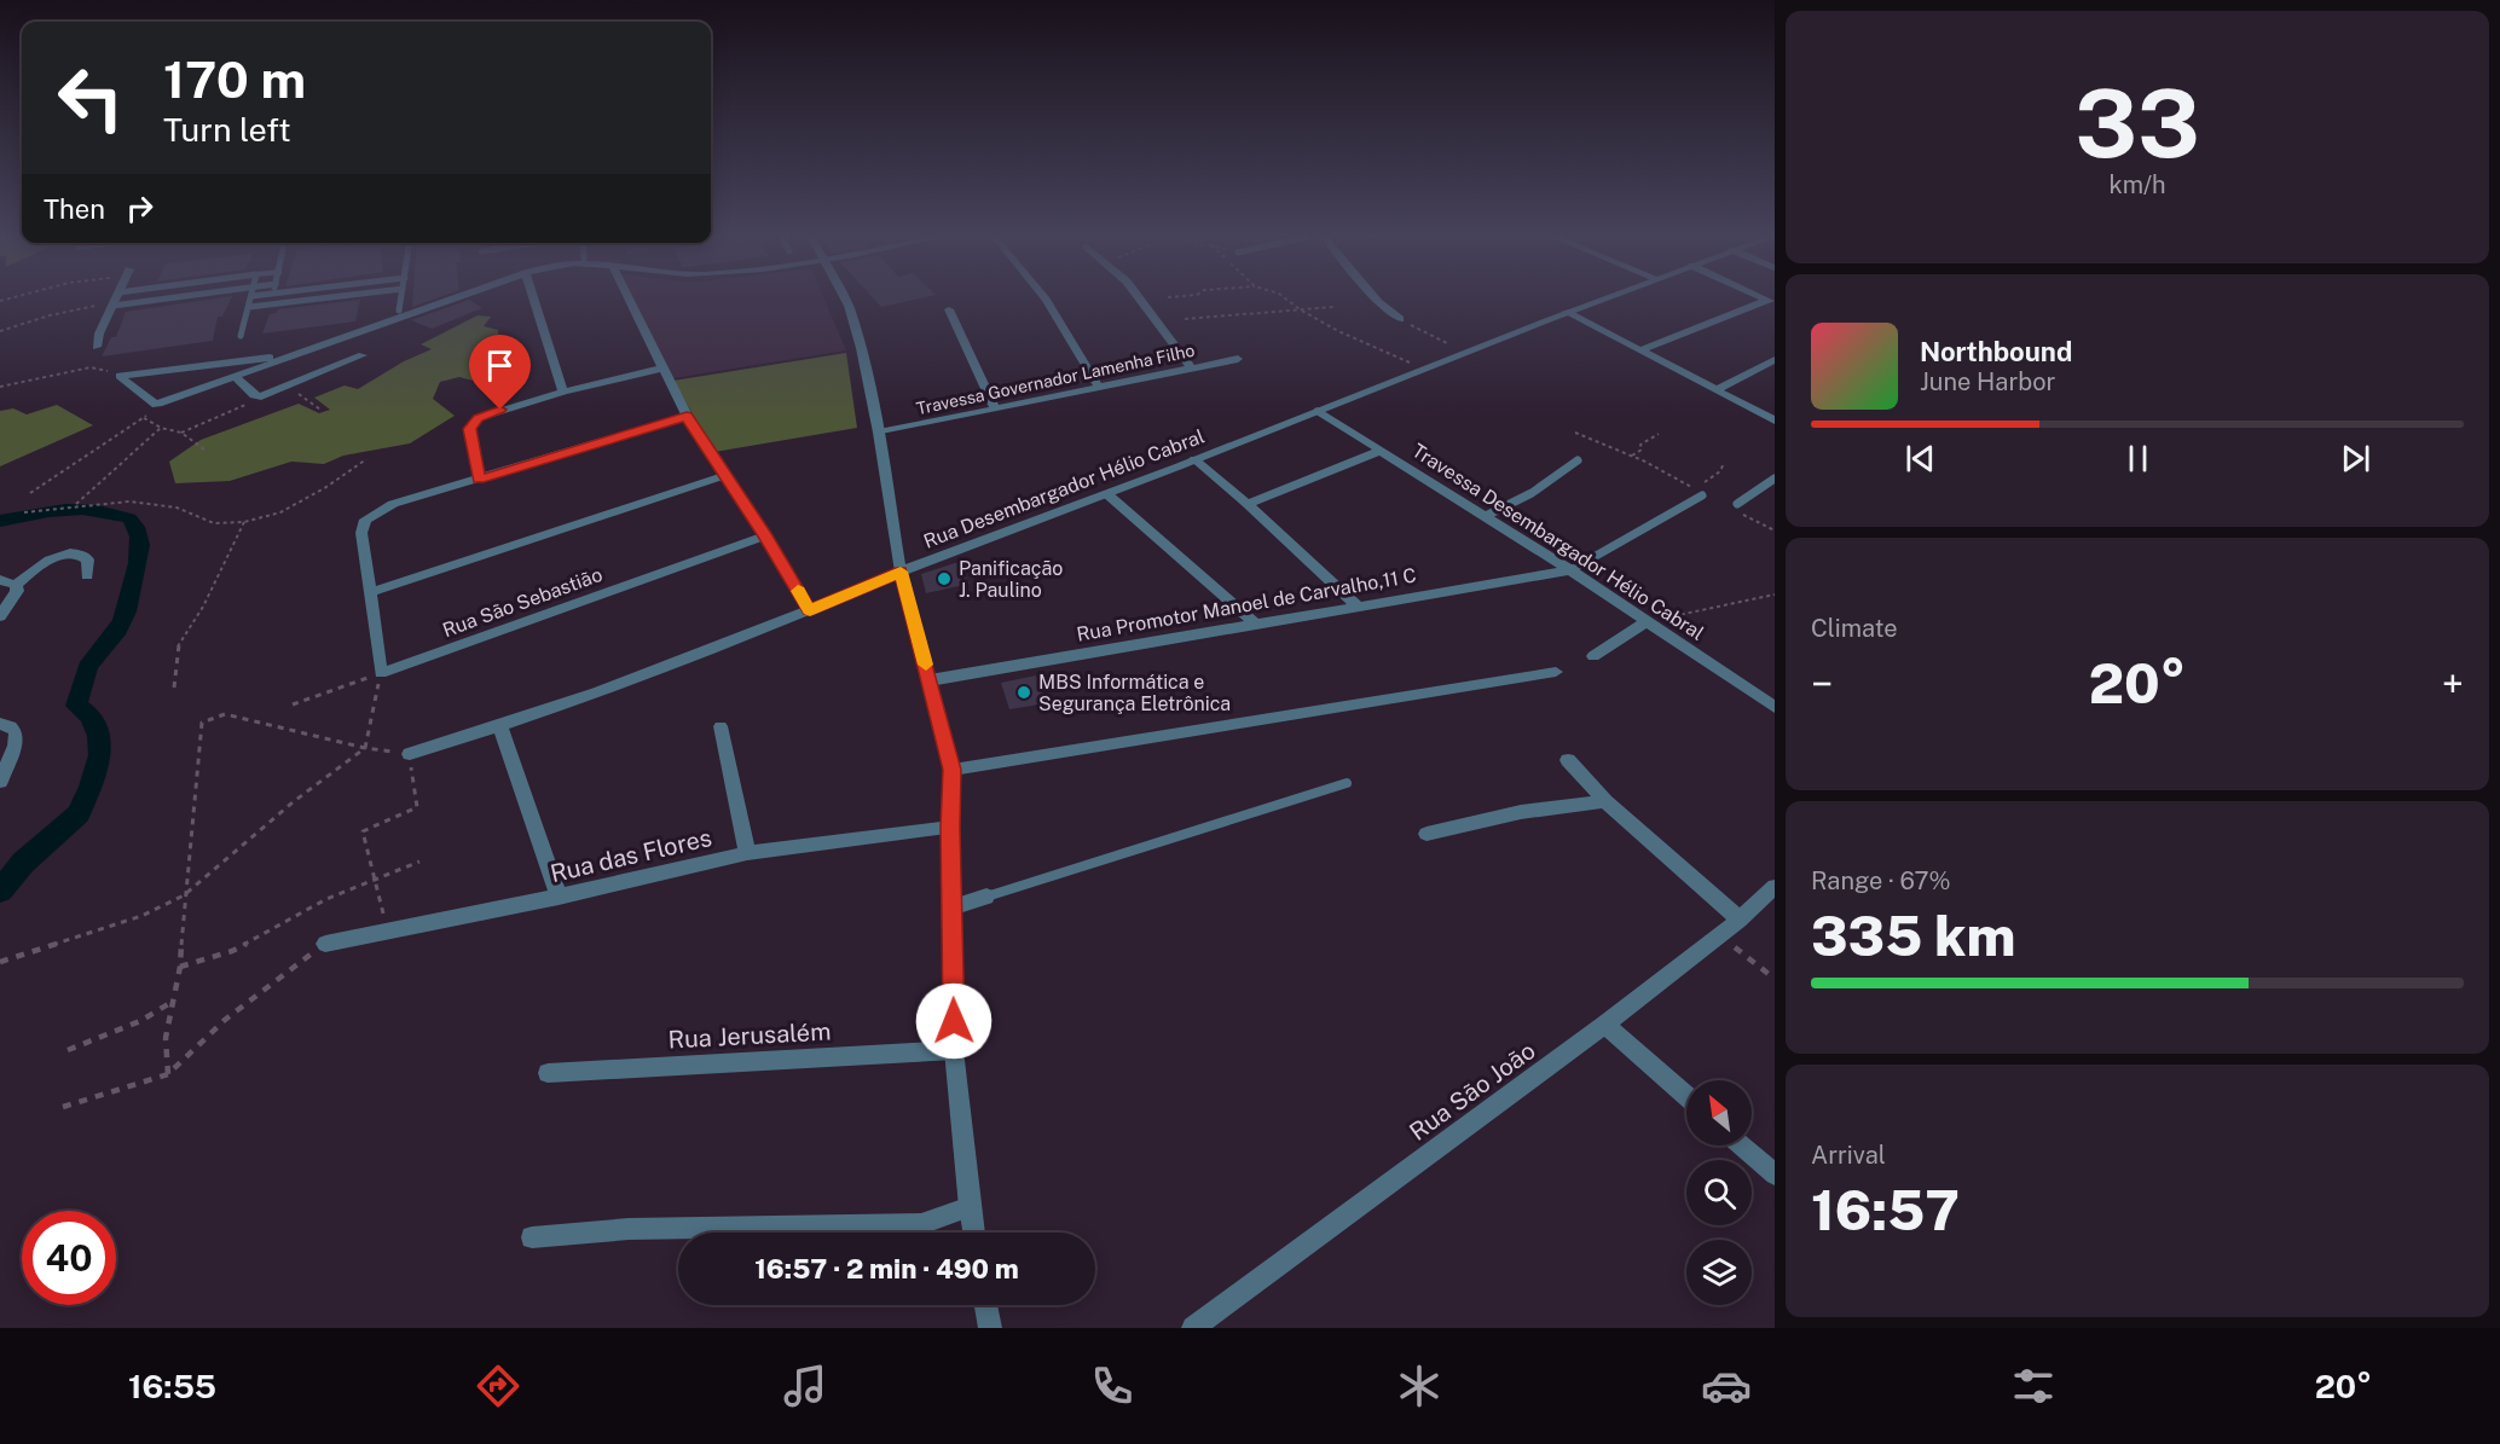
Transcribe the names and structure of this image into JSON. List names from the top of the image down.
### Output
{
  "streets": {
    "street": [
      "Travessa Governador Lamenha Filho",
      "Rua Desembargador Hélio Cabral",
      "Travessa Desembargador Hélio Cabral",
      "Rua São Sebastião",
      "Rua Promotor Manoel de Carvalho,11 C",
      "Rua das Flores",
      "Rua Jerusalém",
      "Rua São João"
    ]
  },
  "crossings": [
    ["Rua Desembargador Hélio Cabral", "Travessa Desembargador Hélio Cabral"],
    ["Travessa Desembargador Hélio Cabral", "Rua Promotor Manoel de Carvalho,11 C"]
  ],
  "places": ["Panificação J. Paulino", "MBS Informática e Segurança Eletrônica"],
  "north": "top left",
  "page": {
    "tile": [
      ["33", "km/h"],
      "Climate",
      ["Range · 67%", "335 km"],
      ["Arrival", "16:57"]
    ],
    "turn": ["170 m", "Turn left"],
    "then": "Then",
    "song": ["Northbound", "June Harbor"],
    "heat": ["−", "20°", "+"],
    "limit": "40",
    "trip": "16:57 · 2 min · 490 m",
    "tabs": ["16:55", "20°"]
  }
}
